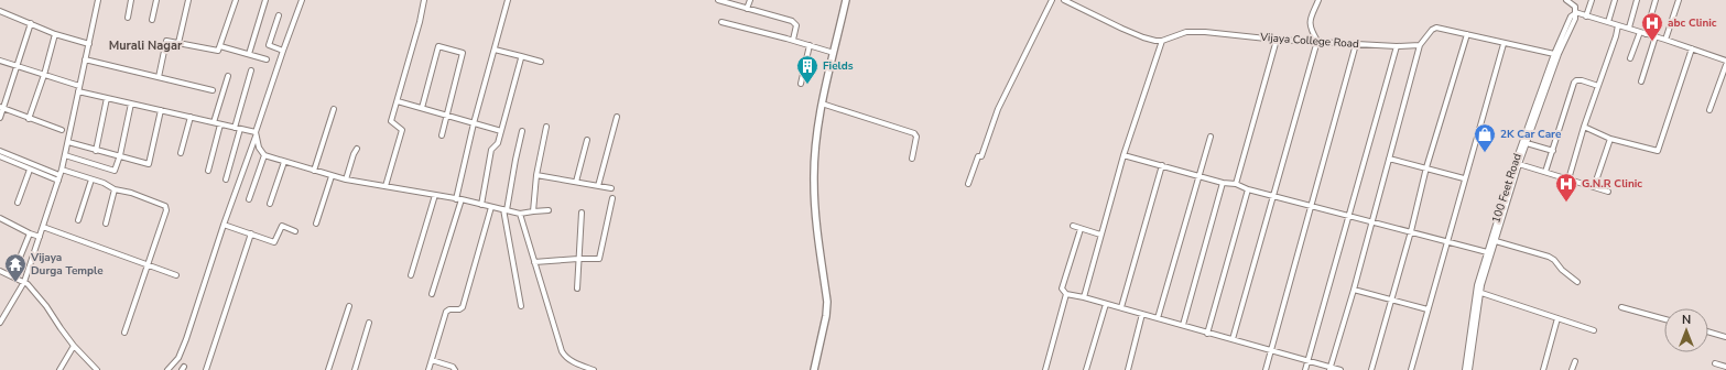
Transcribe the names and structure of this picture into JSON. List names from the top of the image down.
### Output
{
  "streets": {
    "street": ["Vijaya College Road", "100 Feet Road"]
  },
  "districts": ["Murali Nagar"],
  "places": {
    "hospital": ["abc Clinic", "G.N.R Clinic"],
    "building": ["Fields"],
    "shop": ["2K Car Care"],
    "temple": ["Vijaya Durga Temple"]
  },
  "north": "top"
}
